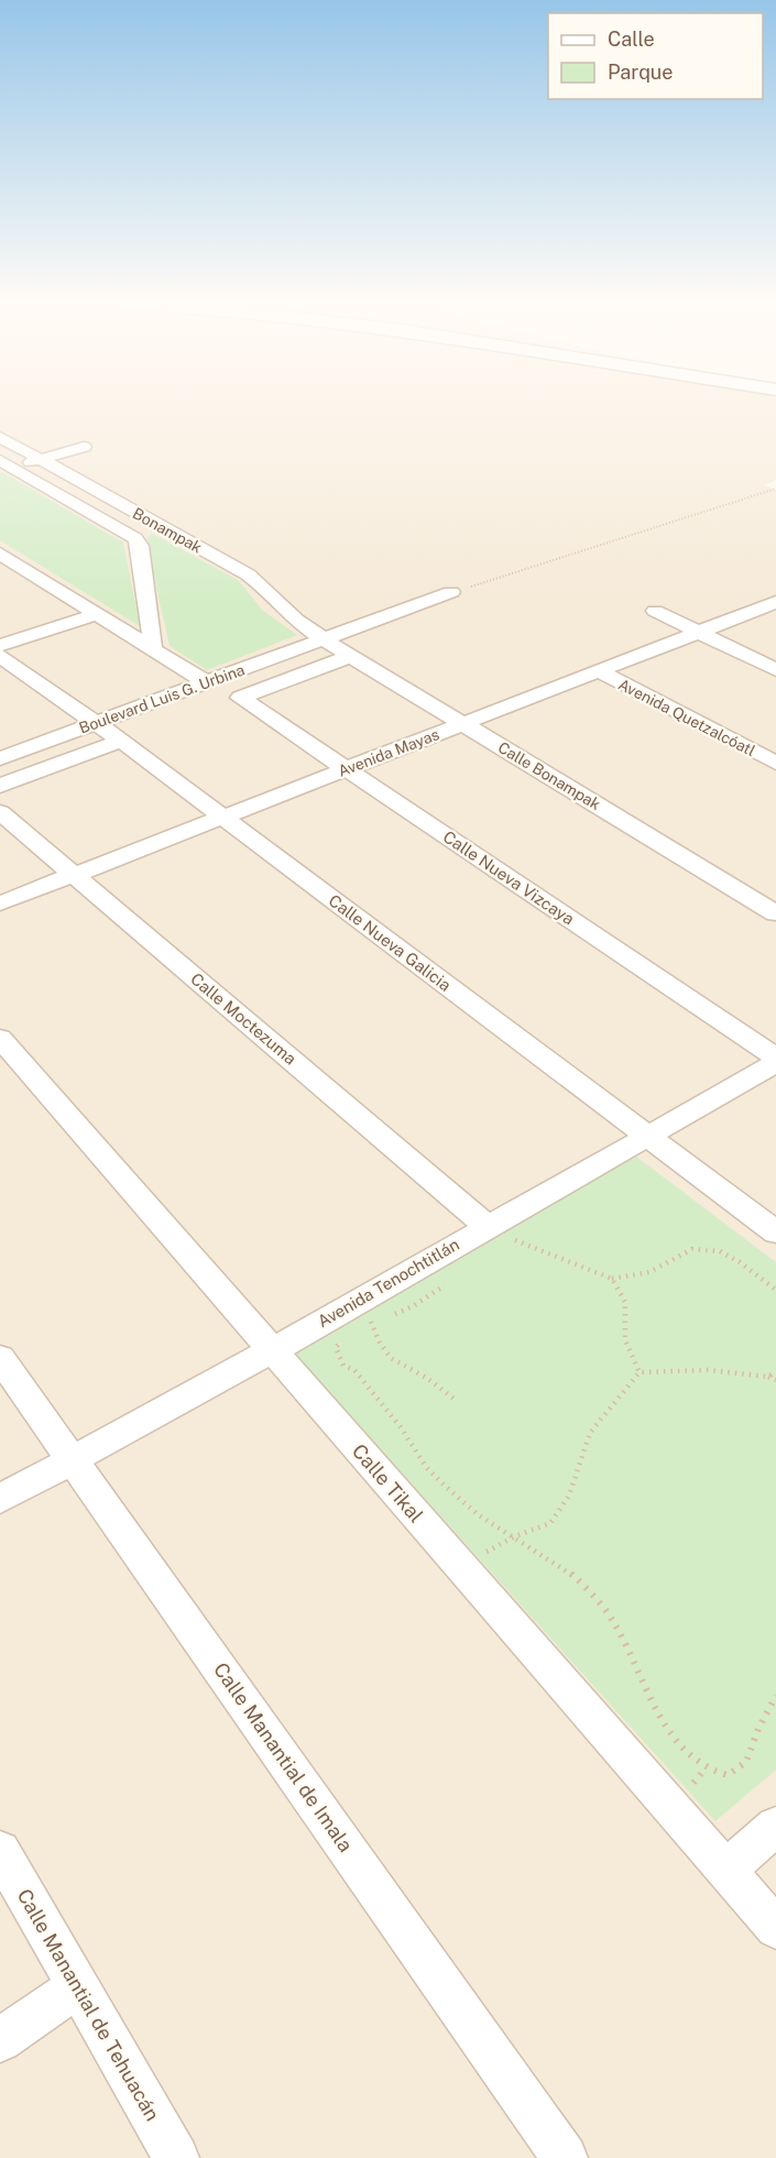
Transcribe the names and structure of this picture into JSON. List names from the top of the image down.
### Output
{
  "streets": {
    "street": [
      "Bonampak",
      "Boulevard Luis G. Urbina",
      "Avenida Quetzalcóatl",
      "Avenida Mayas",
      "Calle Bonampak",
      "Calle Nueva Vizcaya",
      "Calle Nueva Galicia",
      "Calle Moctezuma",
      "Avenida Tenochtitlán",
      "Calle Tikal",
      "Calle Manantial de Imala",
      "Calle Manantial de Tehuacán"
    ]
  },
  "crossings": [
    ["Bonampak", "Boulevard Luis G. Urbina"],
    ["Bonampak", "Calle Bonampak"],
    ["Boulevard Luis G. Urbina", "Calle Bonampak"],
    ["Boulevard Luis G. Urbina", "Calle Nueva Vizcaya"],
    ["Boulevard Luis G. Urbina", "Calle Nueva Galicia"],
    ["Avenida Quetzalcóatl", "Avenida Mayas"],
    ["Avenida Mayas", "Calle Bonampak"],
    ["Avenida Mayas", "Calle Nueva Vizcaya"],
    ["Avenida Mayas", "Calle Nueva Galicia"],
    ["Avenida Mayas", "Calle Moctezuma"],
    ["Calle Nueva Galicia", "Avenida Tenochtitlán"],
    ["Calle Moctezuma", "Avenida Tenochtitlán"],
    ["Avenida Tenochtitlán", "Calle Tikal"],
    ["Avenida Tenochtitlán", "Calle Manantial de Imala"]
  ],
  "legend": ["Calle", "Parque"]
}
